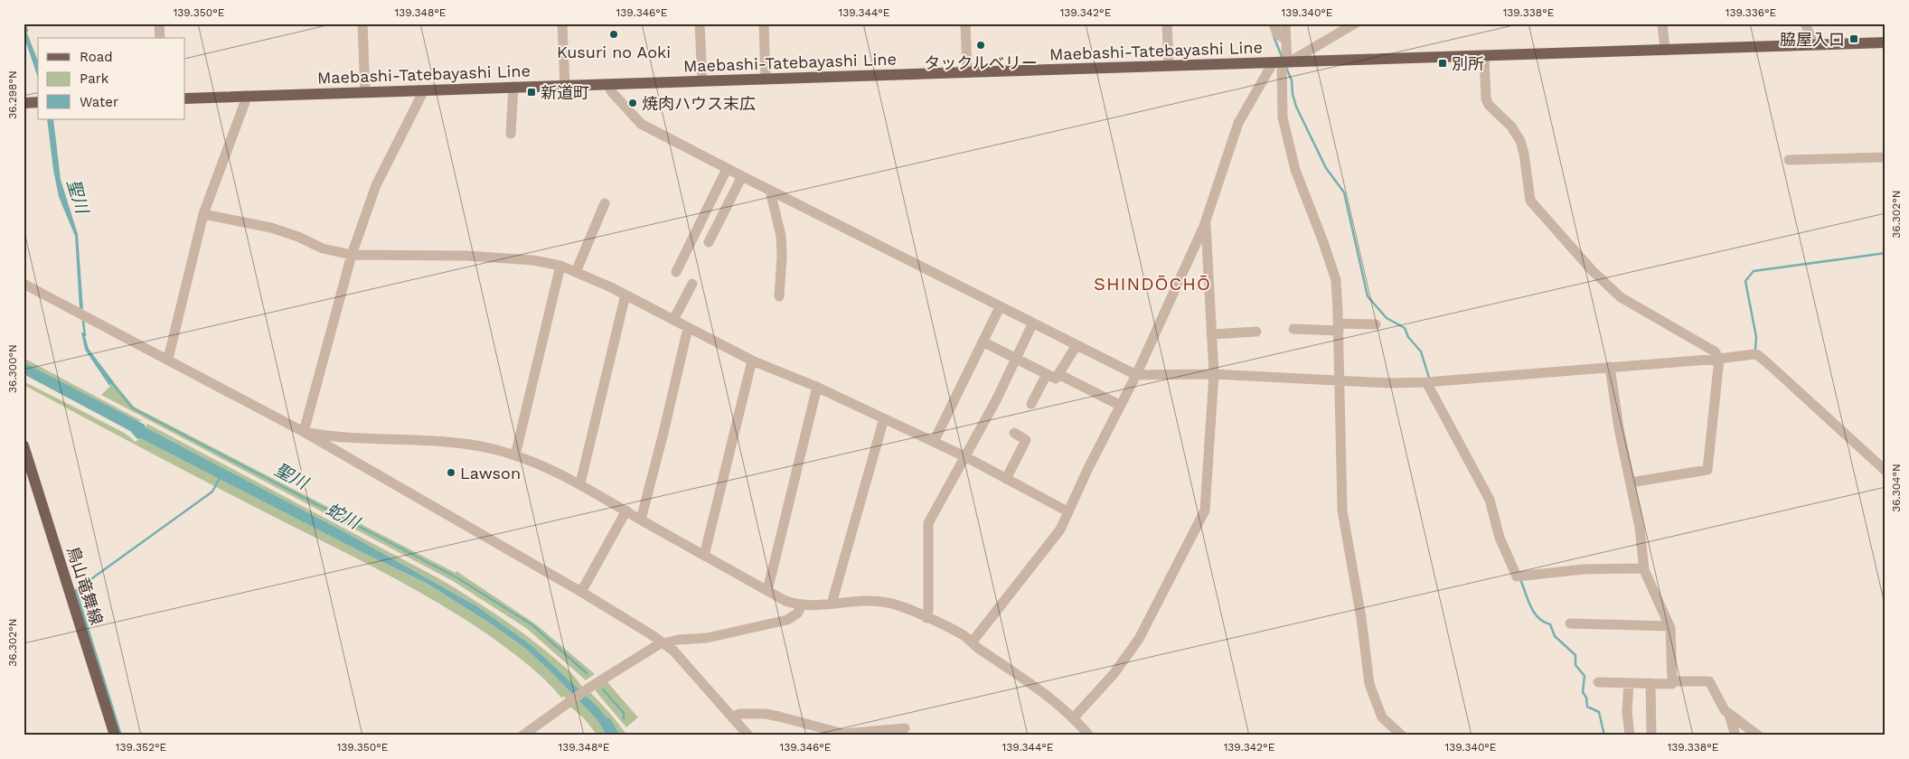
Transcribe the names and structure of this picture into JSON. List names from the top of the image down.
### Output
{
  "streets": {
    "main road": ["Maebashi-Tatebayashi Line", "鳥山竜舞線"]
  },
  "districts": ["SHINDŌCHŌ"],
  "water": ["聖川", "蛇川"],
  "places": {
    "other": [
      "Kusuri no Aoki",
      "タックルベリー",
      "焼肉ハウス末広",
      "Lawson"
    ],
    "transit": ["脇屋入口", "別所", "新道町"]
  },
  "legend": ["Road", "Park", "Water"],
  "coordinates": [
    "139.350°E",
    "139.348°E",
    "139.346°E",
    "139.344°E",
    "139.342°E",
    "139.340°E",
    "139.338°E",
    "139.336°E",
    "36.298°N",
    "36.302°N",
    "36.300°N",
    "36.304°N",
    "139.352°E"
  ]
}
